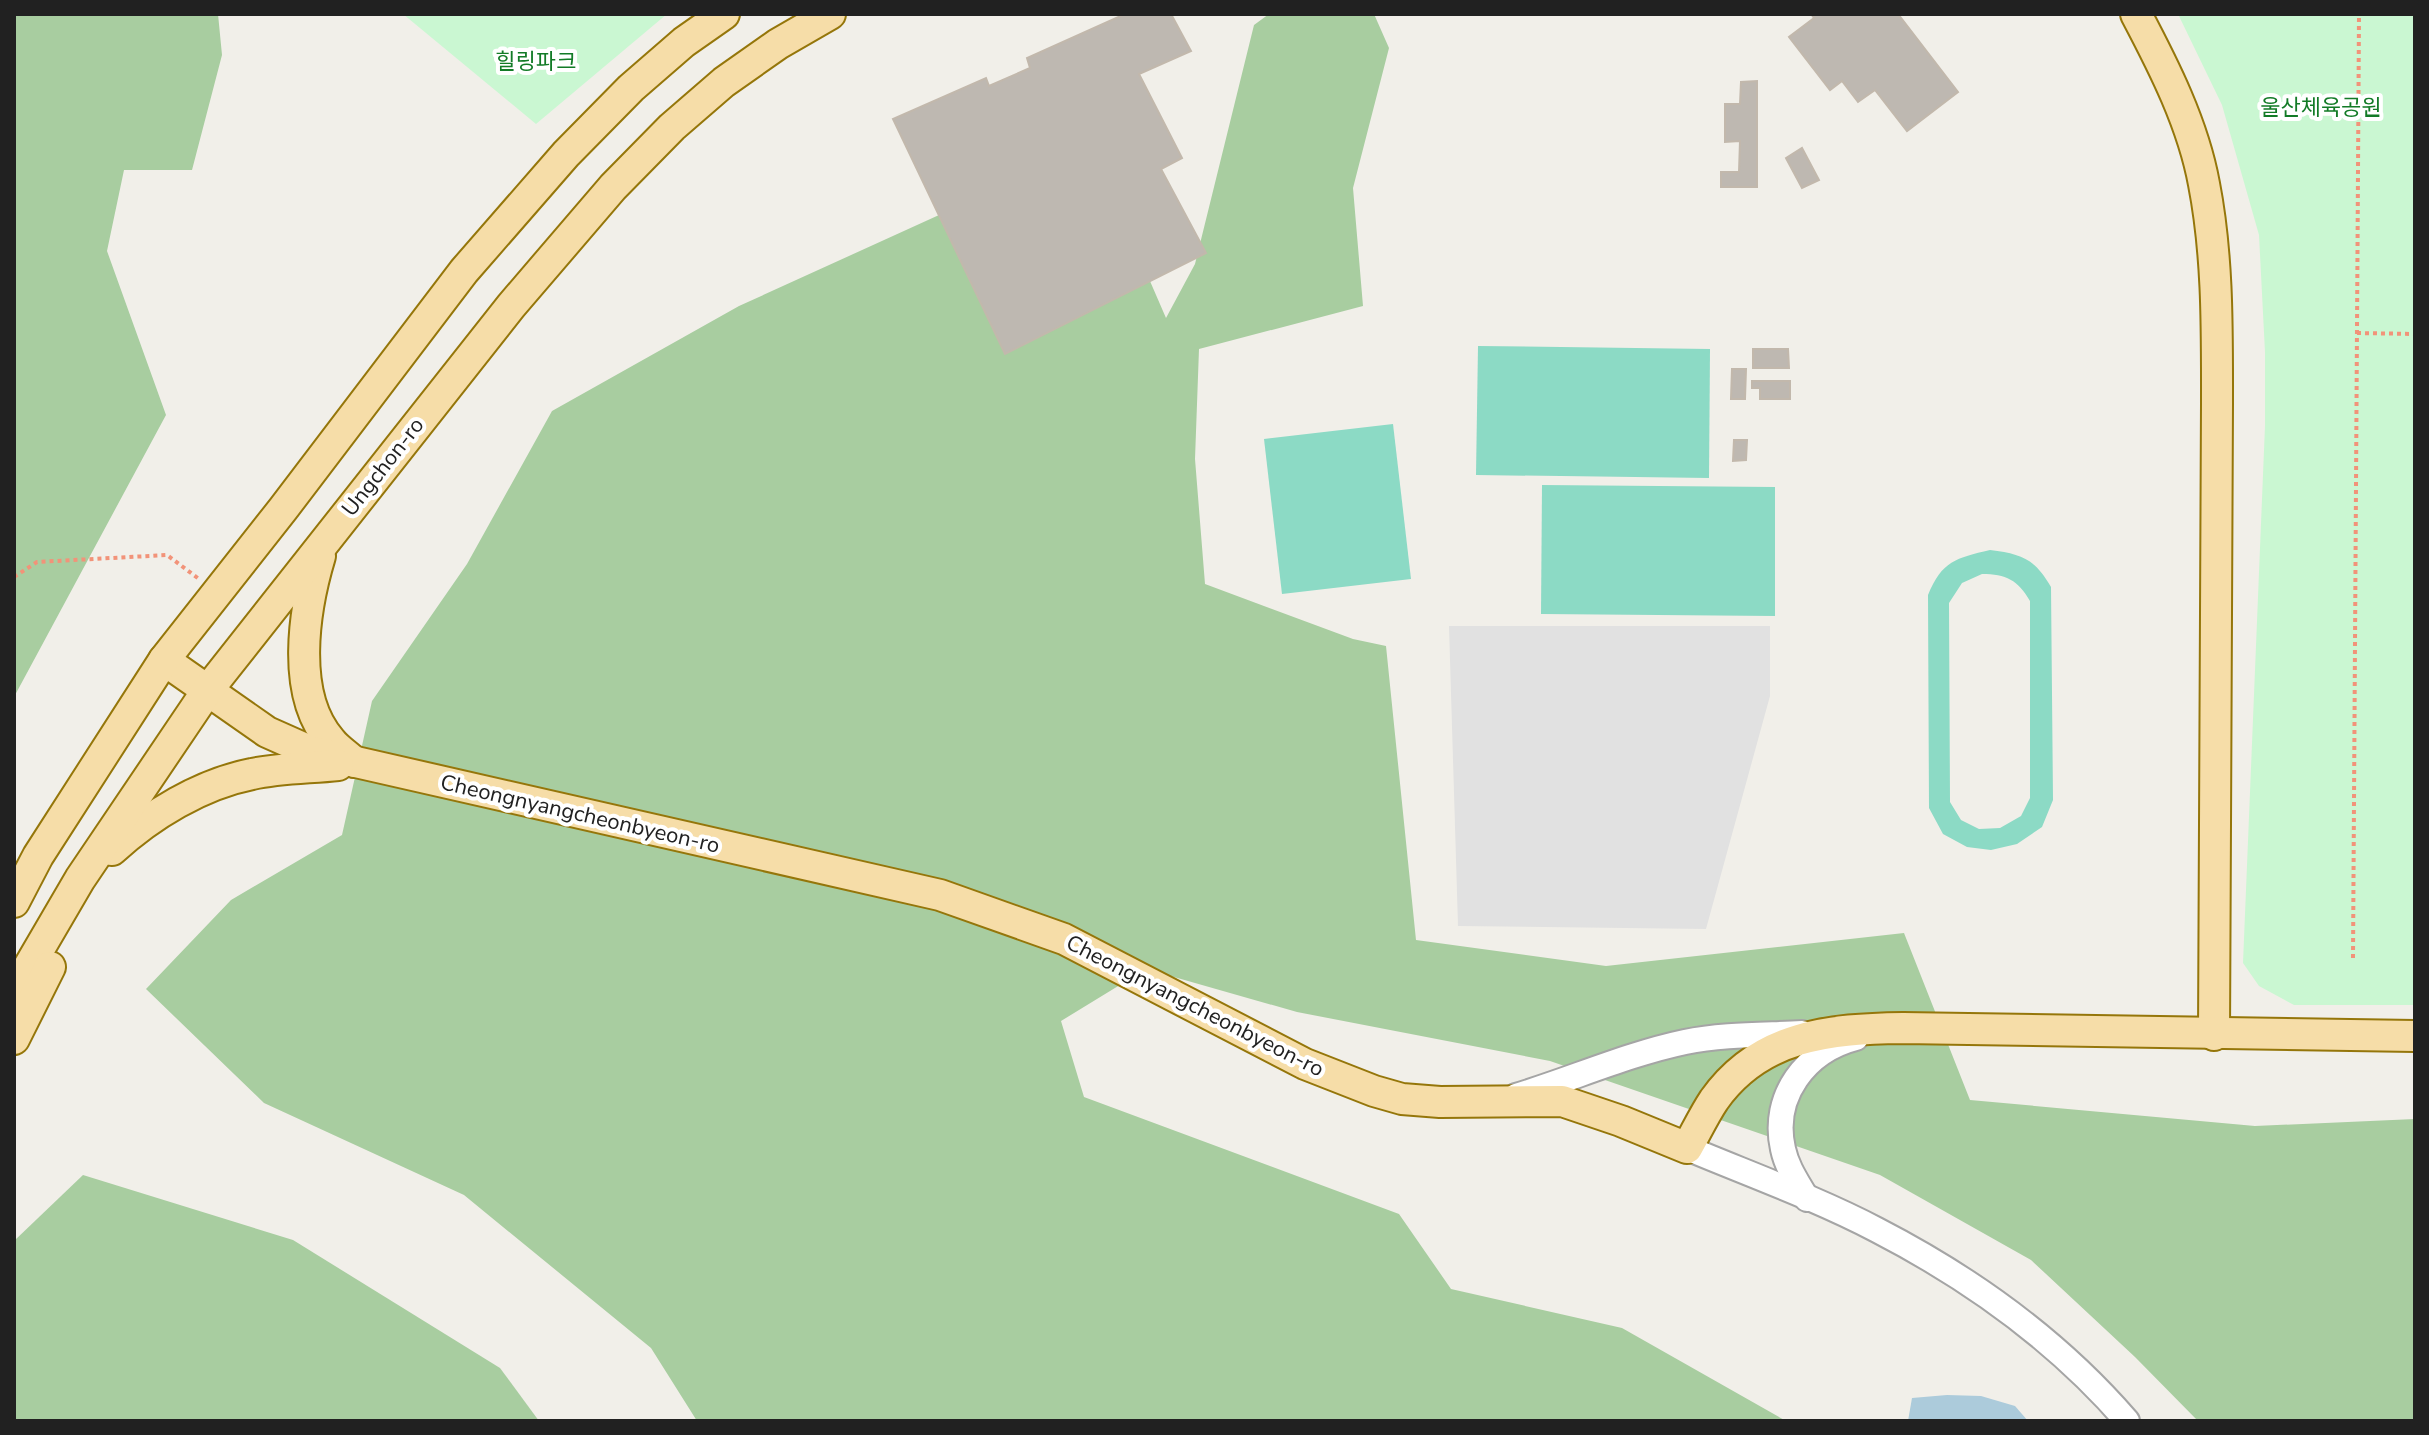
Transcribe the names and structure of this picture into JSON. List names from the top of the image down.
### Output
{
  "streets": {
    "main road": ["Ungchon-ro", "Cheongnyangcheonbyeon-ro"]
  },
  "crossings": [
    ["Ungchon-ro", "Cheongnyangcheonbyeon-ro"]
  ],
  "parks": ["힐링파크", "울산체육공원"]
}
